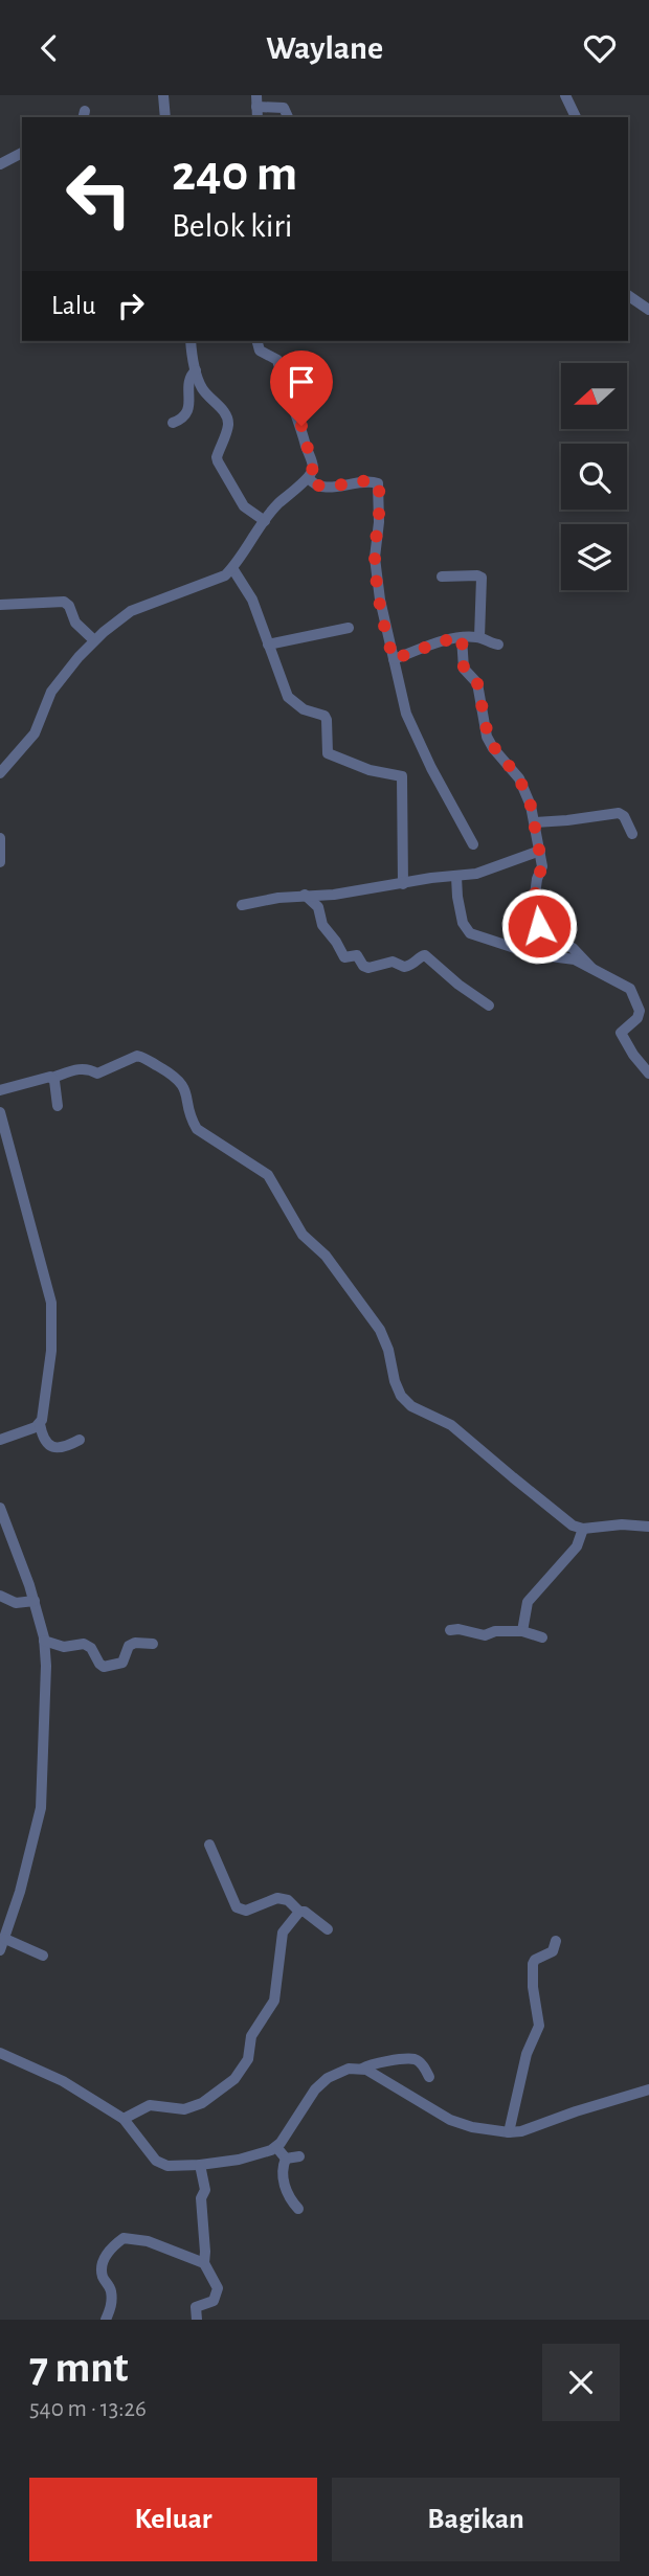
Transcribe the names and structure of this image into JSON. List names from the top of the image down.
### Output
{
  "north": "left",
  "page": {
    "header": "Waylane",
    "turn": ["240 m", "Belok kiri"],
    "then": "Lalu",
    "heading": ["7 mnt", "540 m · 13:26"],
    "buttons": ["Keluar", "Bagikan"]
  }
}
